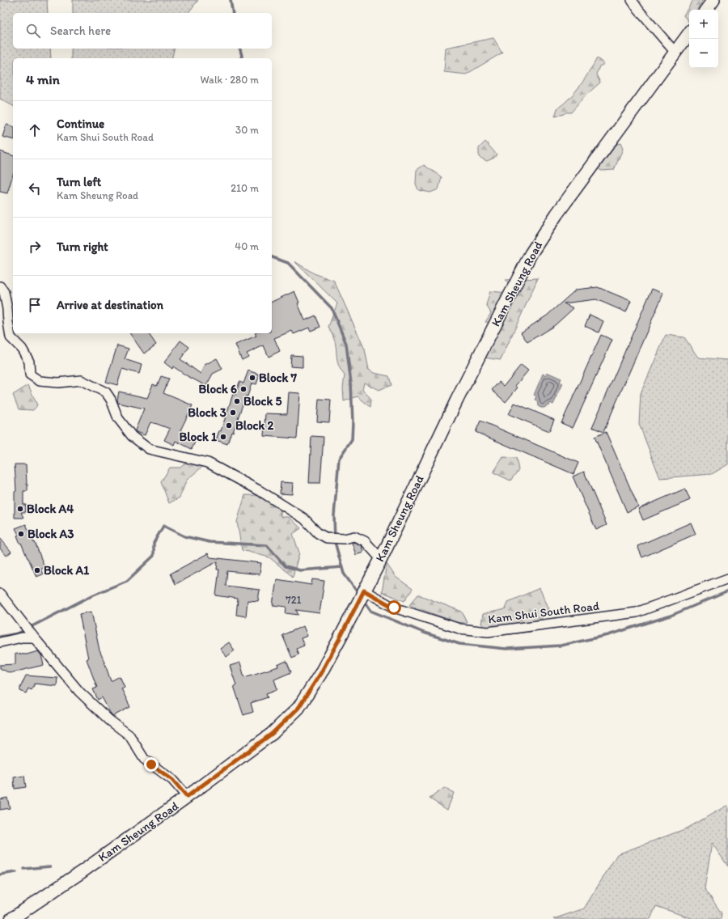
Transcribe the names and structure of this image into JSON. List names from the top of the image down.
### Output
{
  "streets": {
    "main road": ["Kam Sheung Road"],
    "street": ["Kam Shui South Road"]
  },
  "crossings": [
    ["Kam Sheung Road", "Kam Shui South Road"]
  ],
  "places": [
    "Block 7",
    "Block 6",
    "Block 5",
    "Block 3",
    "Block 2",
    "Block 1",
    "Block A4",
    "Block A3",
    "Block A1"
  ],
  "house_numbers": ["721"],
  "page": {
    "map_buttons": ["+", "−"],
    "search": "Search here",
    "heading": ["4 min", "Walk · 280 m"],
    "list": [
      ["Continue", "Kam Shui South Road", "30 m"],
      ["Turn left", "Kam Sheung Road", "210 m"],
      ["Turn right", "40 m"],
      "Arrive at destination"
    ]
  }
}
